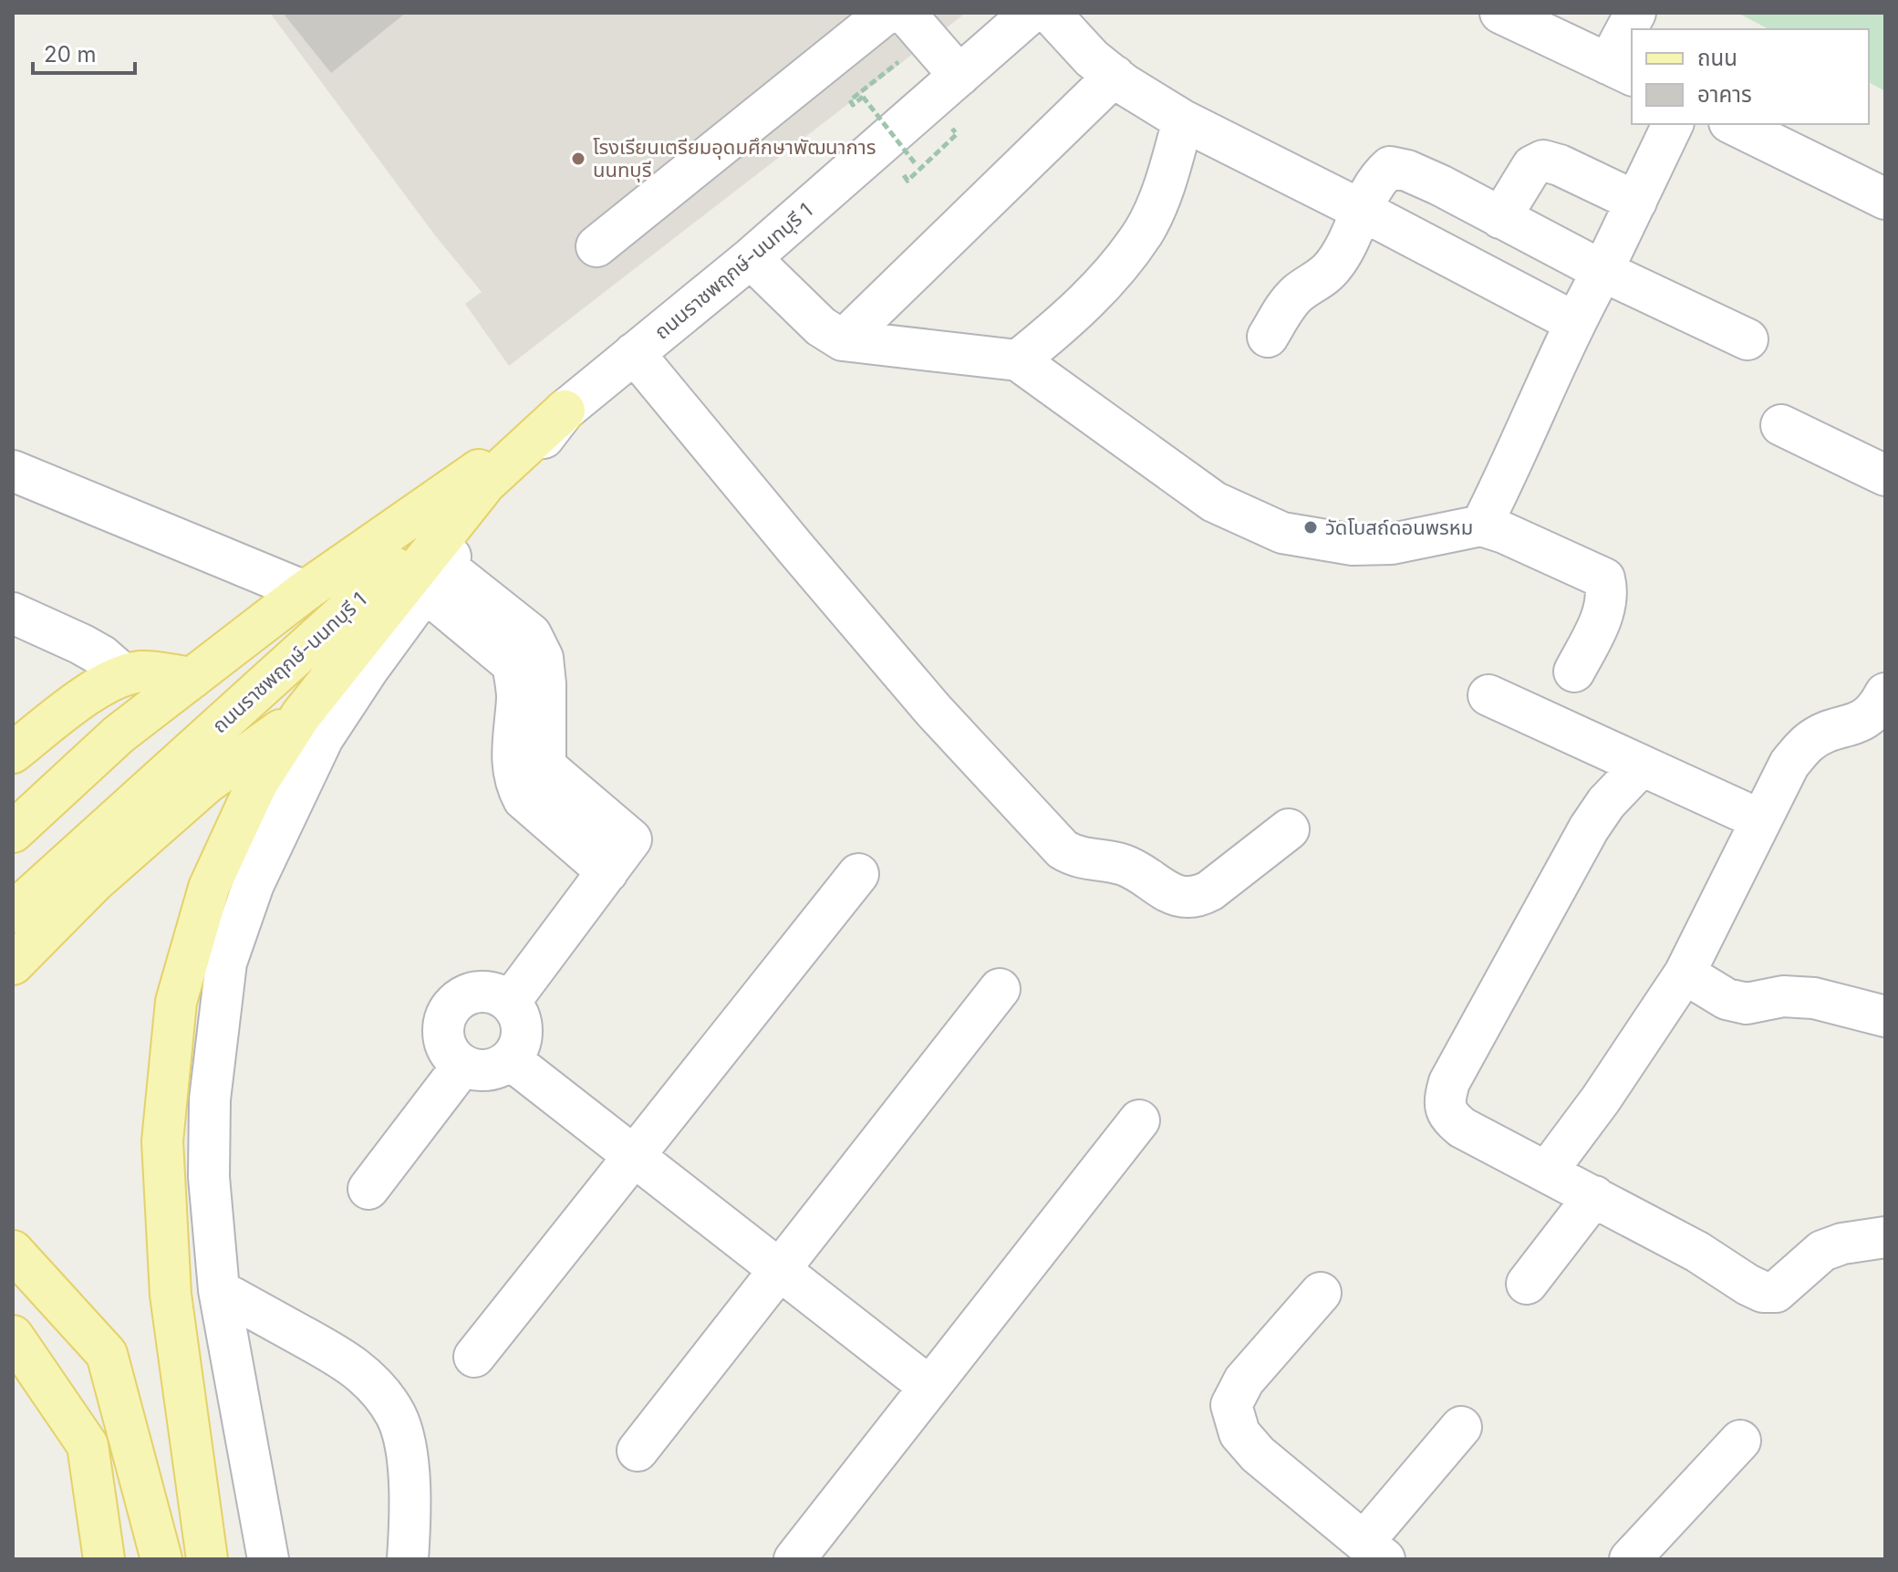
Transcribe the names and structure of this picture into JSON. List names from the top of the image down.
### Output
{
  "streets": {
    "main road": ["ถนนราชพฤกษ์-นนทบุรี 1"]
  },
  "places": ["โรงเรียนเตรียมอุดมศึกษาพัฒนาการ นนทบุรี", "วัดโบสถ์ดอนพรหม"],
  "legend": ["ถนน", "อาคาร"],
  "scale_bar": "20 m"
}
